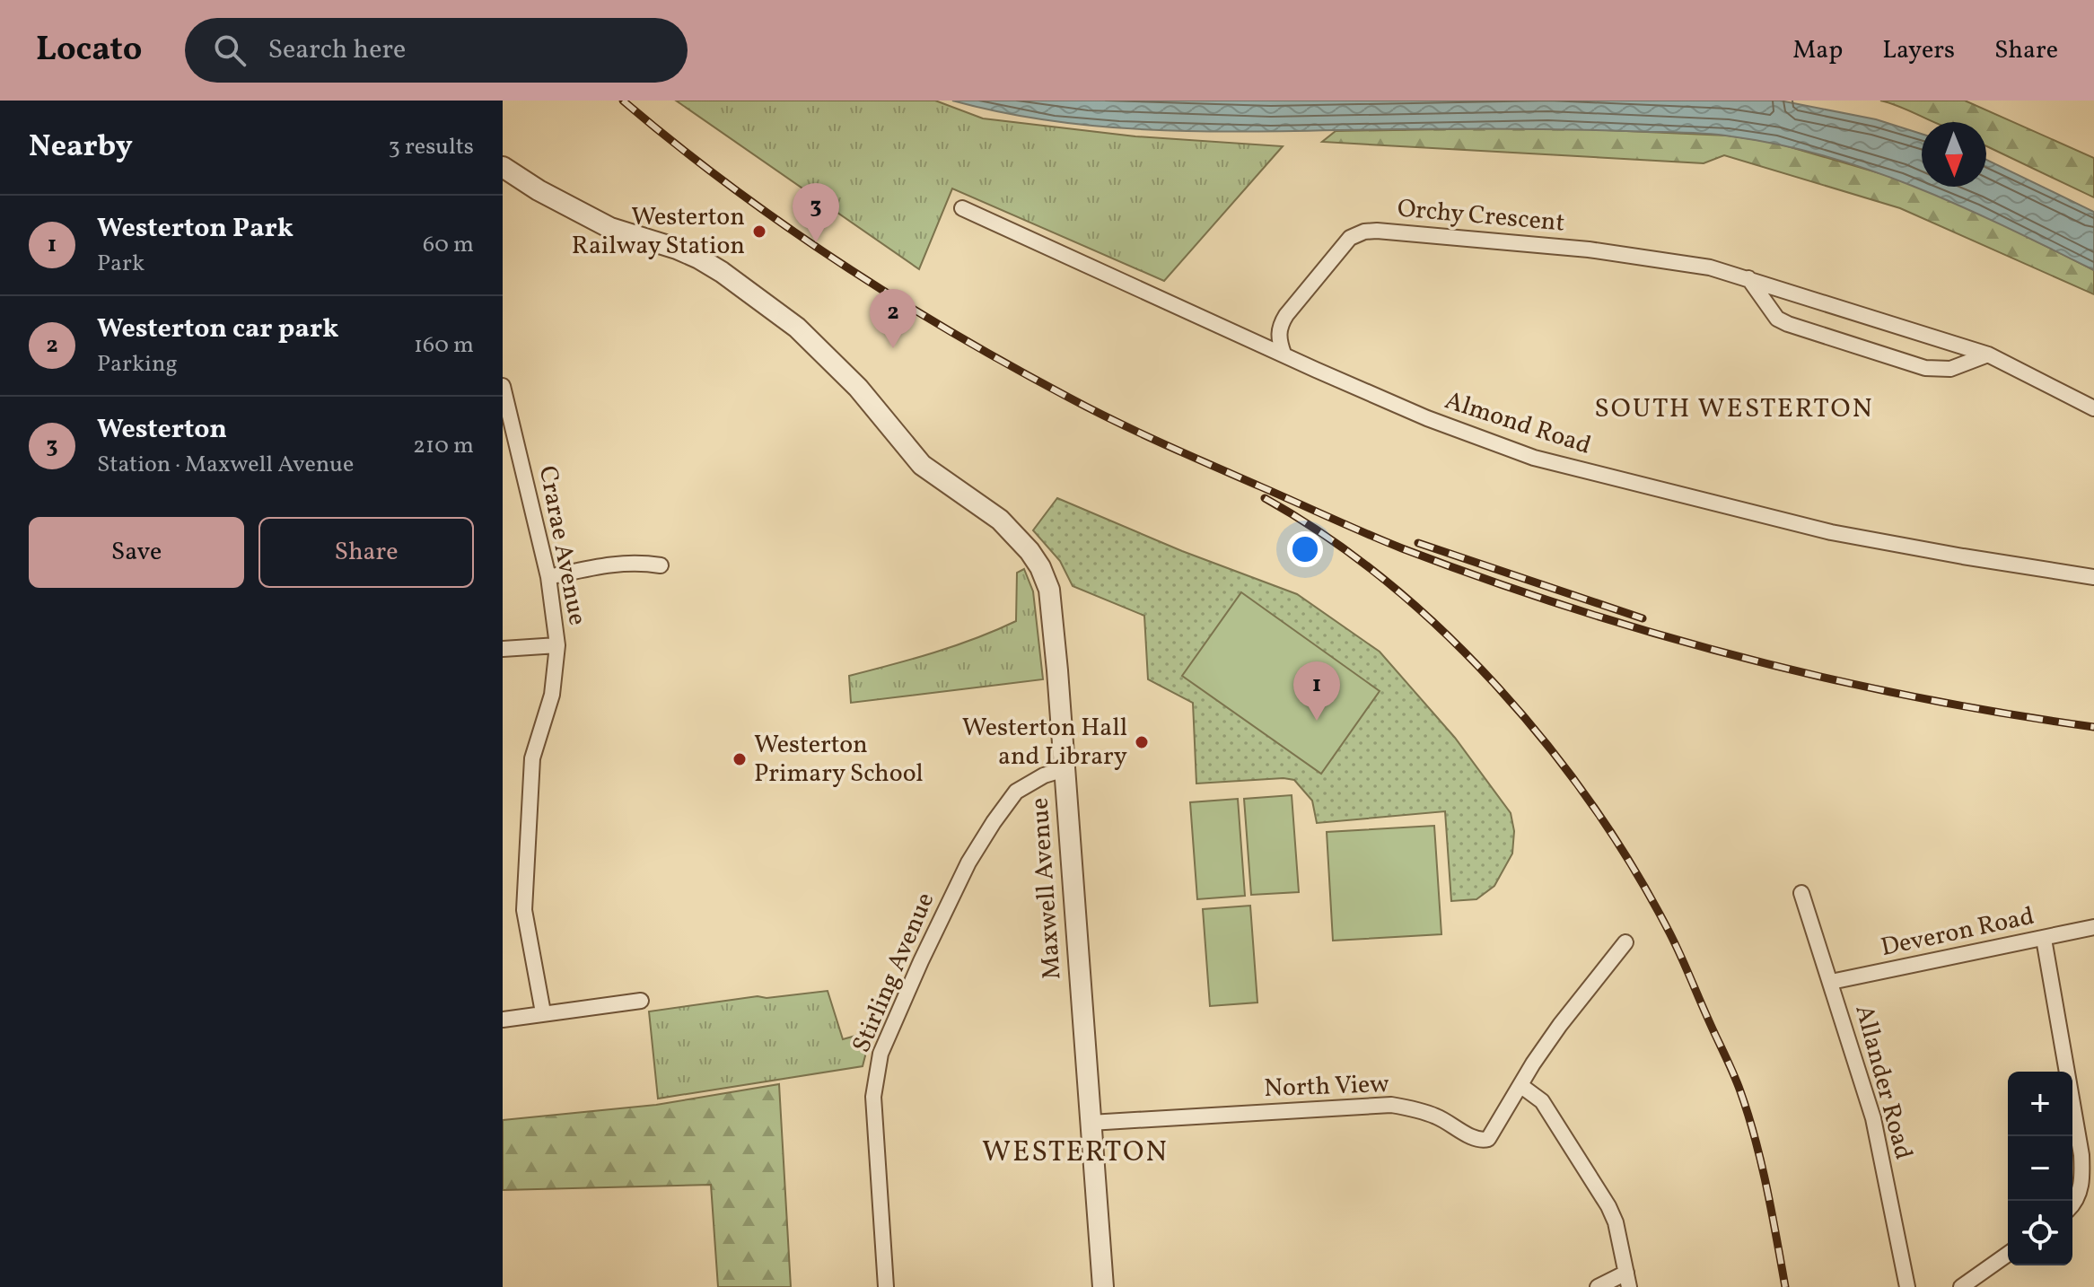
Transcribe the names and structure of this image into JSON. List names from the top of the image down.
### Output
{
  "streets": {
    "street": [
      "Orchy Crescent",
      "Almond Road",
      "Crarae Avenue",
      "Maxwell Avenue",
      "Deveron Road",
      "Stirling Avenue",
      "Allander Road",
      "North View"
    ]
  },
  "crossings": [
    ["Orchy Crescent", "Almond Road"],
    ["Maxwell Avenue", "Stirling Avenue"],
    ["Maxwell Avenue", "North View"],
    ["Deveron Road", "Allander Road"]
  ],
  "districts": ["SOUTH WESTERTON", "WESTERTON"],
  "places": ["Westerton Railway Station", "Westerton Hall and Library", "Westerton Primary School"],
  "north": "bottom",
  "page": {
    "header": "Locato",
    "search": "Search here",
    "nav": ["Map", "Layers", "Share"],
    "heading": ["Nearby", "3 results"],
    "pins": ["3", "2", "1"],
    "list": [
      {
        "mark": "1",
        "name": "Westerton Park",
        "note": "Park",
        "value": "60 m"
      },
      {
        "mark": "2",
        "name": "Westerton car park",
        "note": "Parking",
        "value": "160 m"
      },
      {
        "mark": "3",
        "name": "Westerton",
        "note": "Station · Maxwell Avenue",
        "value": "210 m"
      }
    ],
    "buttons": ["Save", "Share"],
    "map_buttons": ["+", "−"]
  }
}
